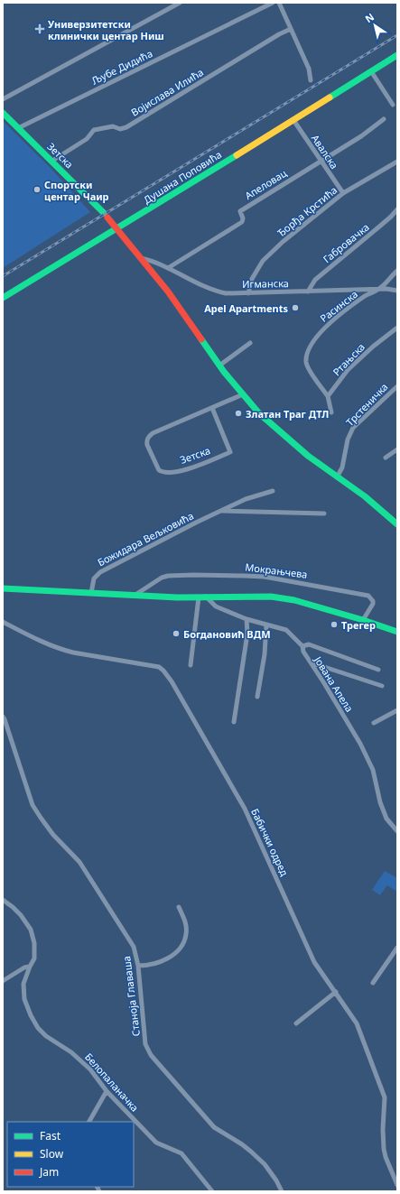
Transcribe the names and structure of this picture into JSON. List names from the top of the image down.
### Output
{
  "streets": {
    "street": [
      "Љубе Дидића",
      "Војислава Илића",
      "Авалска",
      "Зетска",
      "Душана Поповића",
      "Апеловац",
      "Ђорђа Крстића",
      "Габровачка",
      "Игманска",
      "Расинска",
      "Ртањска",
      "Трстеничка",
      "Божидара Вељковића",
      "Мокрањчева",
      "Јована Апела",
      "Бабички одред",
      "Станоја Главаша",
      "Белопаланачка"
    ]
  },
  "crossings": [
    ["Љубе Дидића", "Зетска"],
    ["Војислава Илића", "Зетска"],
    ["Авалска", "Душана Поповића"],
    ["Авалска", "Апеловац"],
    ["Авалска", "Ђорђа Крстића"],
    ["Зетска", "Душана Поповића"],
    ["Зетска", "Игманска"],
    ["Зетска", "Трстеничка"],
    ["Апеловац", "Игманска"],
    ["Ђорђа Крстића", "Игманска"],
    ["Габровачка", "Игманска"],
    ["Игманска", "Расинска"],
    ["Расинска", "Ртањска"]
  ],
  "places": {
    "health": ["Универзитетски клинички центар Ниш"],
    "other": [
      "Спортски центар Чаир",
      "Apel Apartments",
      "Златан Траг ДТЛ",
      "Трегер",
      "Богдановић ВДМ"
    ]
  },
  "legend": ["Fast", "Slow", "Jam"],
  "north": "top left"
}
